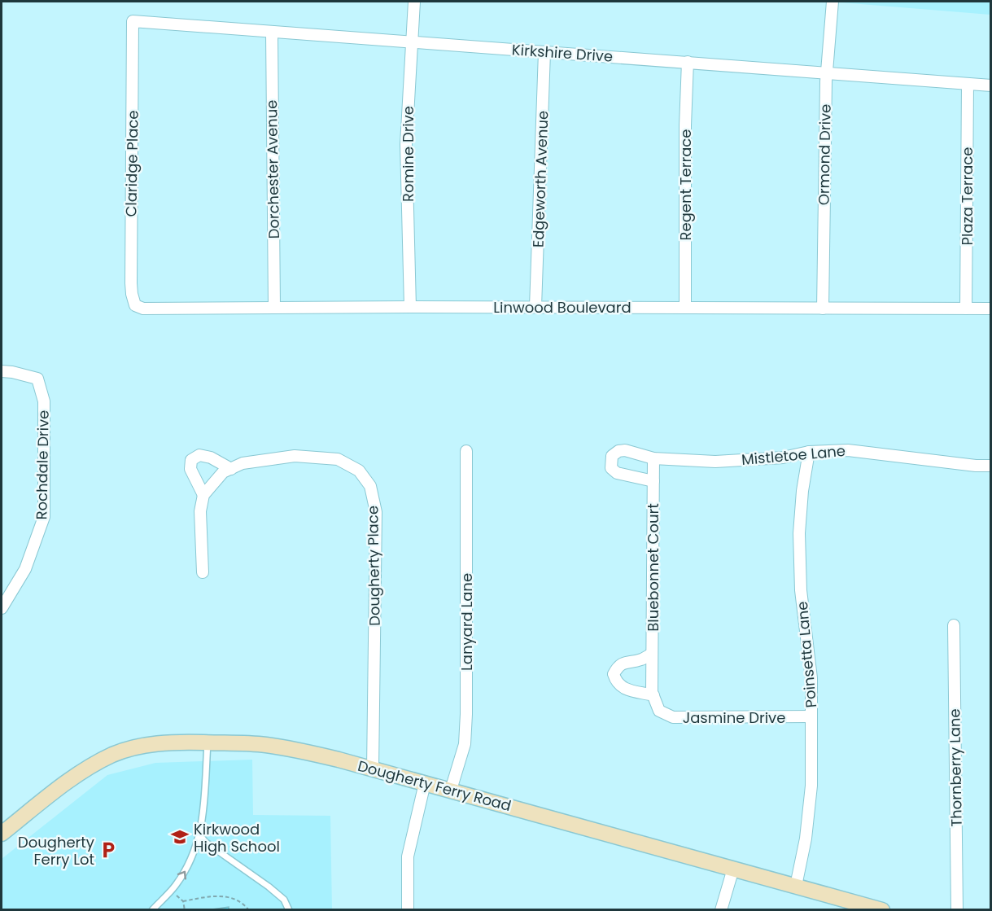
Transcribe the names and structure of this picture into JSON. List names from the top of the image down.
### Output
{
  "streets": {
    "main road": ["Dougherty Ferry Road"],
    "street": [
      "Kirkshire Drive",
      "Romine Drive",
      "Ormond Drive",
      "Claridge Place",
      "Dorchester Avenue",
      "Edgeworth Avenue",
      "Regent Terrace",
      "Plaza Terrace",
      "Linwood Boulevard",
      "Mistletoe Lane",
      "Rochdale Drive",
      "Dougherty Place",
      "Bluebonnet Court",
      "Lanyard Lane",
      "Poinsetta Lane",
      "Jasmine Drive",
      "Thornberry Lane"
    ]
  },
  "crossings": [
    ["Kirkshire Drive", "Romine Drive"],
    ["Kirkshire Drive", "Ormond Drive"],
    ["Kirkshire Drive", "Claridge Place"],
    ["Kirkshire Drive", "Dorchester Avenue"],
    ["Kirkshire Drive", "Edgeworth Avenue"],
    ["Kirkshire Drive", "Regent Terrace"],
    ["Kirkshire Drive", "Plaza Terrace"],
    ["Romine Drive", "Linwood Boulevard"],
    ["Ormond Drive", "Linwood Boulevard"],
    ["Claridge Place", "Linwood Boulevard"],
    ["Dorchester Avenue", "Linwood Boulevard"],
    ["Edgeworth Avenue", "Linwood Boulevard"],
    ["Regent Terrace", "Linwood Boulevard"],
    ["Plaza Terrace", "Linwood Boulevard"],
    ["Mistletoe Lane", "Bluebonnet Court"],
    ["Mistletoe Lane", "Poinsetta Lane"],
    ["Dougherty Place", "Dougherty Ferry Road"],
    ["Bluebonnet Court", "Jasmine Drive"],
    ["Lanyard Lane", "Dougherty Ferry Road"],
    ["Poinsetta Lane", "Jasmine Drive"],
    ["Poinsetta Lane", "Dougherty Ferry Road"]
  ],
  "places": {
    "school or university": ["Kirkwood High School"],
    "parking": ["Dougherty Ferry Lot"]
  }
}
